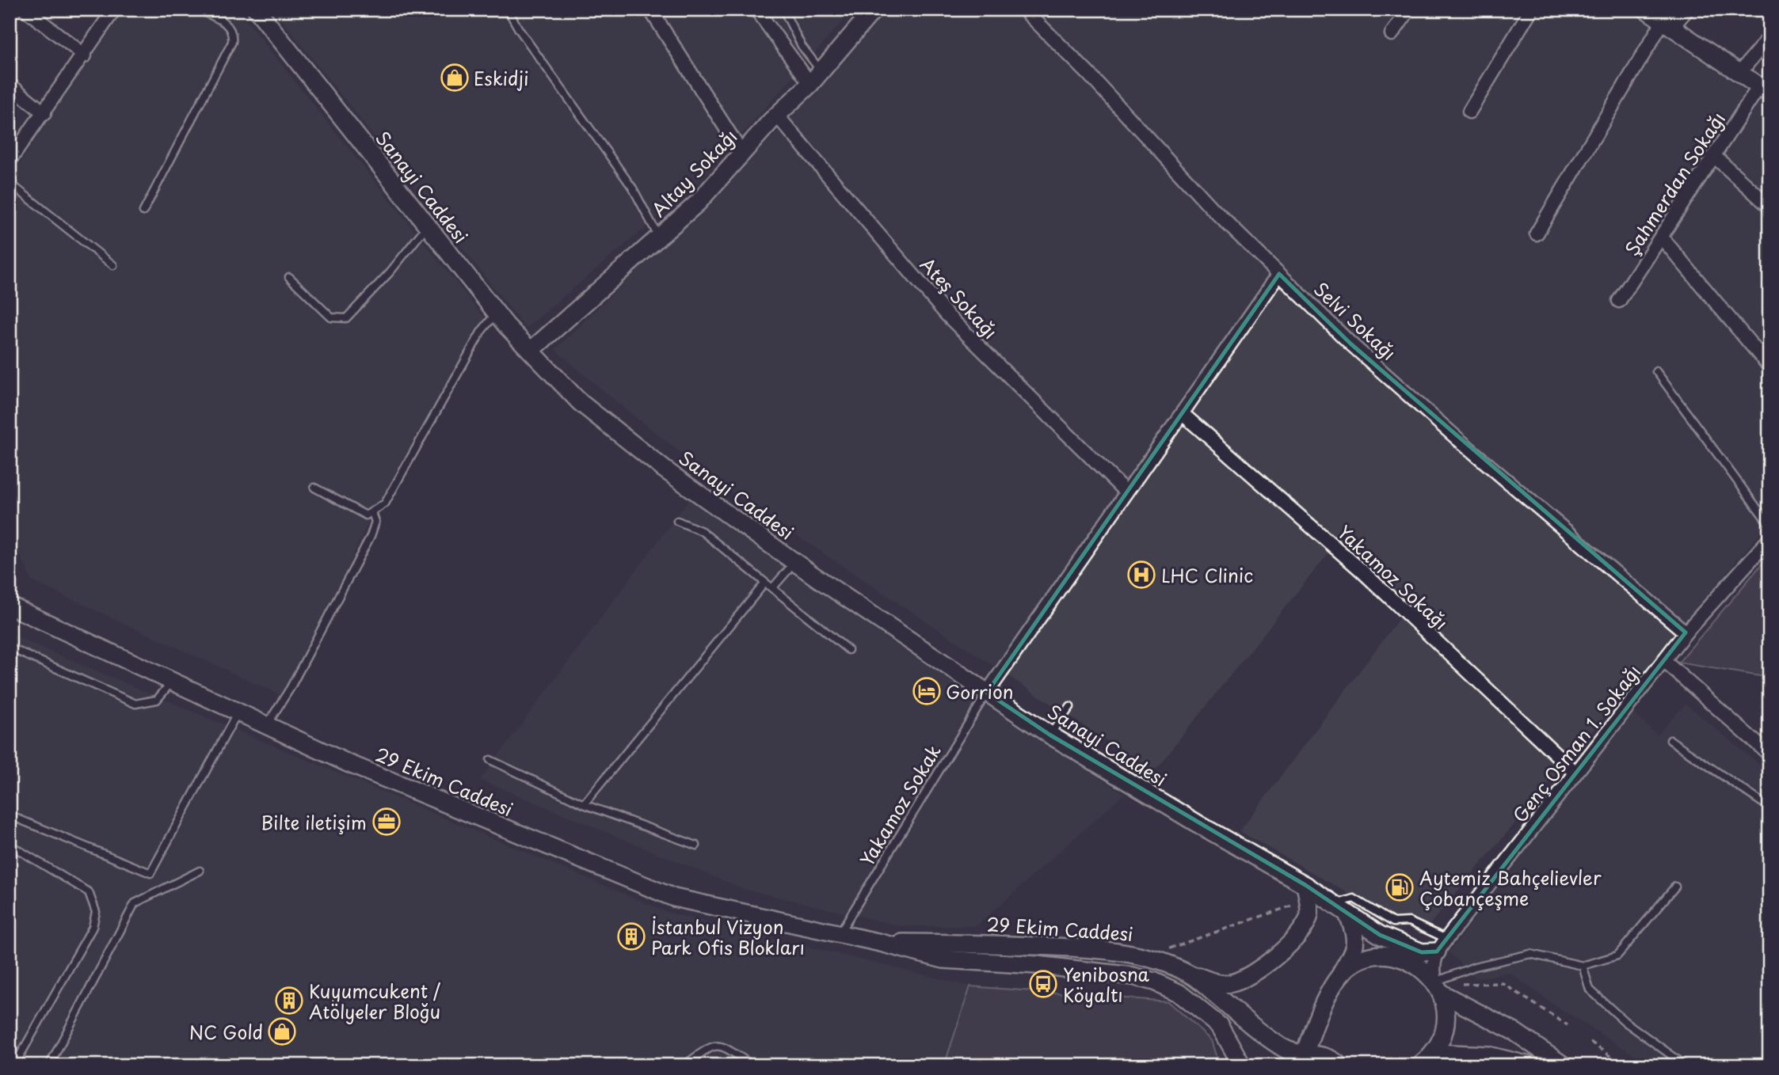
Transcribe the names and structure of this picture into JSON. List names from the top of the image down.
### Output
{
  "streets": {
    "main road": ["Altay Sokağı", "Sanayi Caddesi", "29 Ekim Caddesi"],
    "street": [
      "Şahmerdan Sokağı",
      "Ateş Sokağı",
      "Selvi Sokağı",
      "Yakamoz Sokağı",
      "Genç Osman 1. Sokağı"
    ],
    "lane": ["Yakamoz Sokak"]
  },
  "crossings": [
    ["Altay Sokağı", "Sanayi Caddesi"],
    ["Altay Sokağı", "Ateş Sokağı"],
    ["Sanayi Caddesi", "Genç Osman 1. Sokağı"],
    ["Sanayi Caddesi", "Yakamoz Sokak"],
    ["Selvi Sokağı", "Genç Osman 1. Sokağı"],
    ["Yakamoz Sokağı", "Genç Osman 1. Sokağı"],
    ["29 Ekim Caddesi", "Yakamoz Sokak"]
  ],
  "places": {
    "shop": ["Eskidji", "NC Gold"],
    "hospital": ["LHC Clinic"],
    "hotel": ["Gorrion"],
    "office": ["Bilte iletişim"],
    "fuel station": ["Aytemiz Bahçelievler Çobançeşme"],
    "building": ["İstanbul Vizyon Park Ofis Blokları", "Kuyumcukent / Atölyeler Bloğu"],
    "bus stop": ["Yenibosna Köyaltı"]
  }
}
